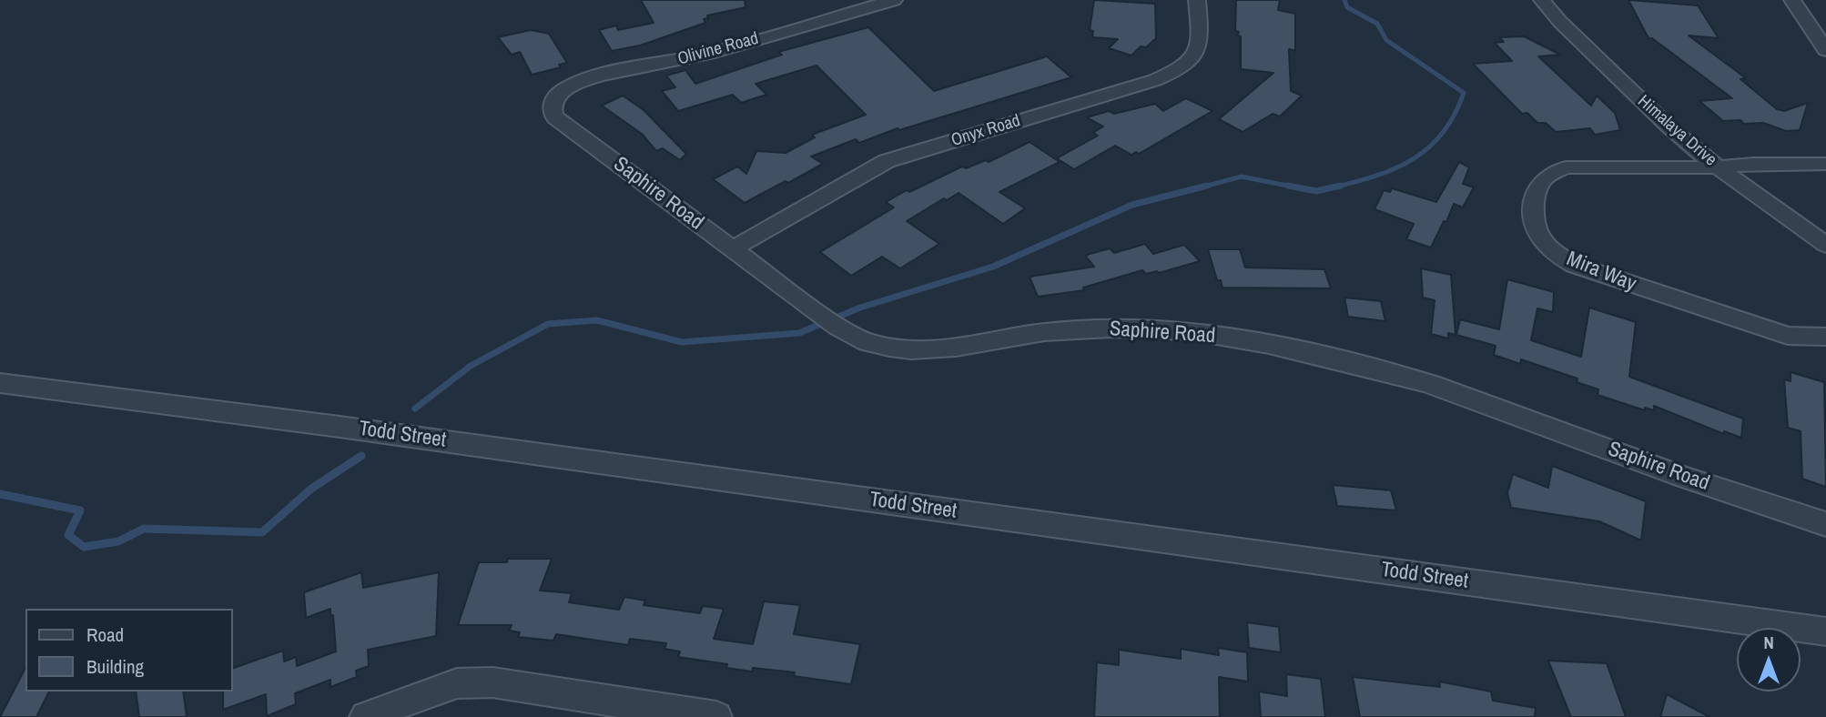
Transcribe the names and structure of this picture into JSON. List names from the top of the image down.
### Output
{
  "streets": {
    "street": [
      "Olivine Road",
      "Onyx Road",
      "Himalaya Drive",
      "Saphire Road",
      "Mira Way",
      "Todd Street"
    ]
  },
  "crossings": [
    ["Olivine Road", "Saphire Road"],
    ["Onyx Road", "Saphire Road"],
    ["Himalaya Drive", "Mira Way"]
  ],
  "legend": ["Road", "Building"],
  "north": "top"
}
